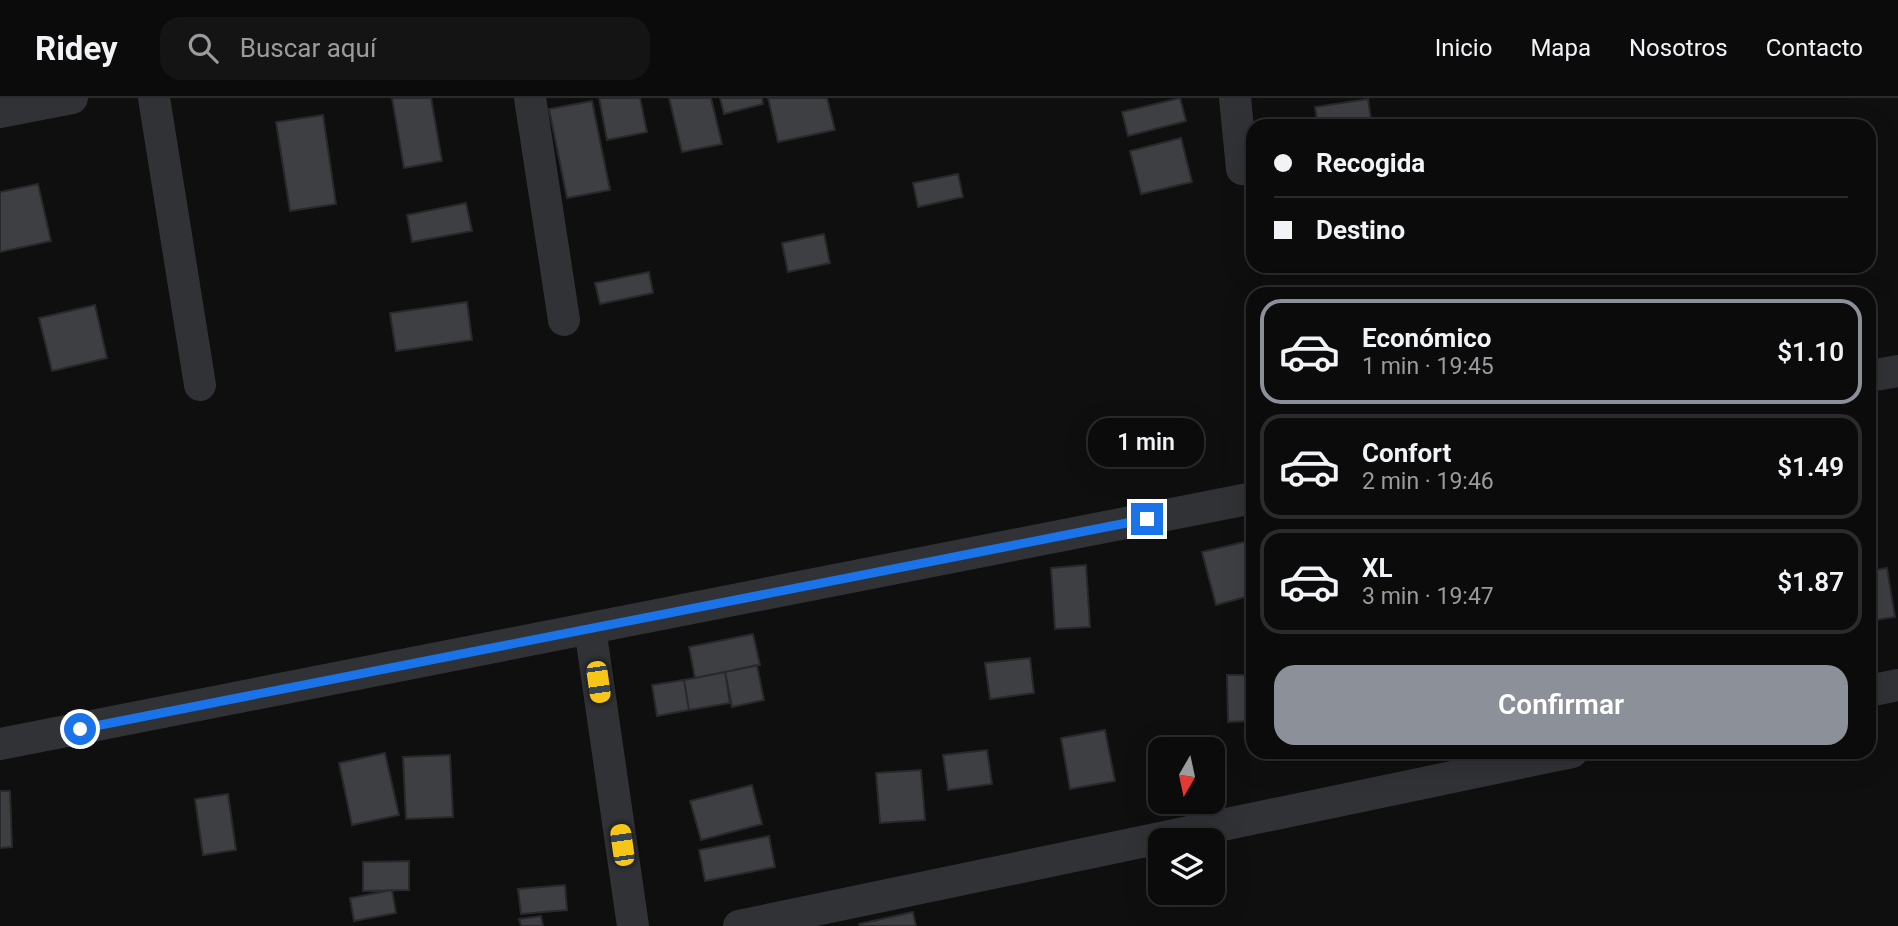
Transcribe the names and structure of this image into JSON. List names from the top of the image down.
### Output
{
  "north": "bottom",
  "page": {
    "header": "Ridey",
    "search": "Buscar aquí",
    "nav": [
      "Inicio",
      "Mapa",
      "Nosotros",
      "Contacto"
    ],
    "banner": ["Recogida", "Destino"],
    "list": [
      {
        "name": "Económico",
        "note": "1 min · 19:45",
        "value": "$1.10"
      },
      {
        "name": "Confort",
        "note": "2 min · 19:46",
        "value": "$1.49"
      },
      {
        "name": "XL",
        "note": "3 min · 19:47",
        "value": "$1.87"
      }
    ],
    "bubble": "1 min",
    "buttons": "Confirmar"
  }
}
